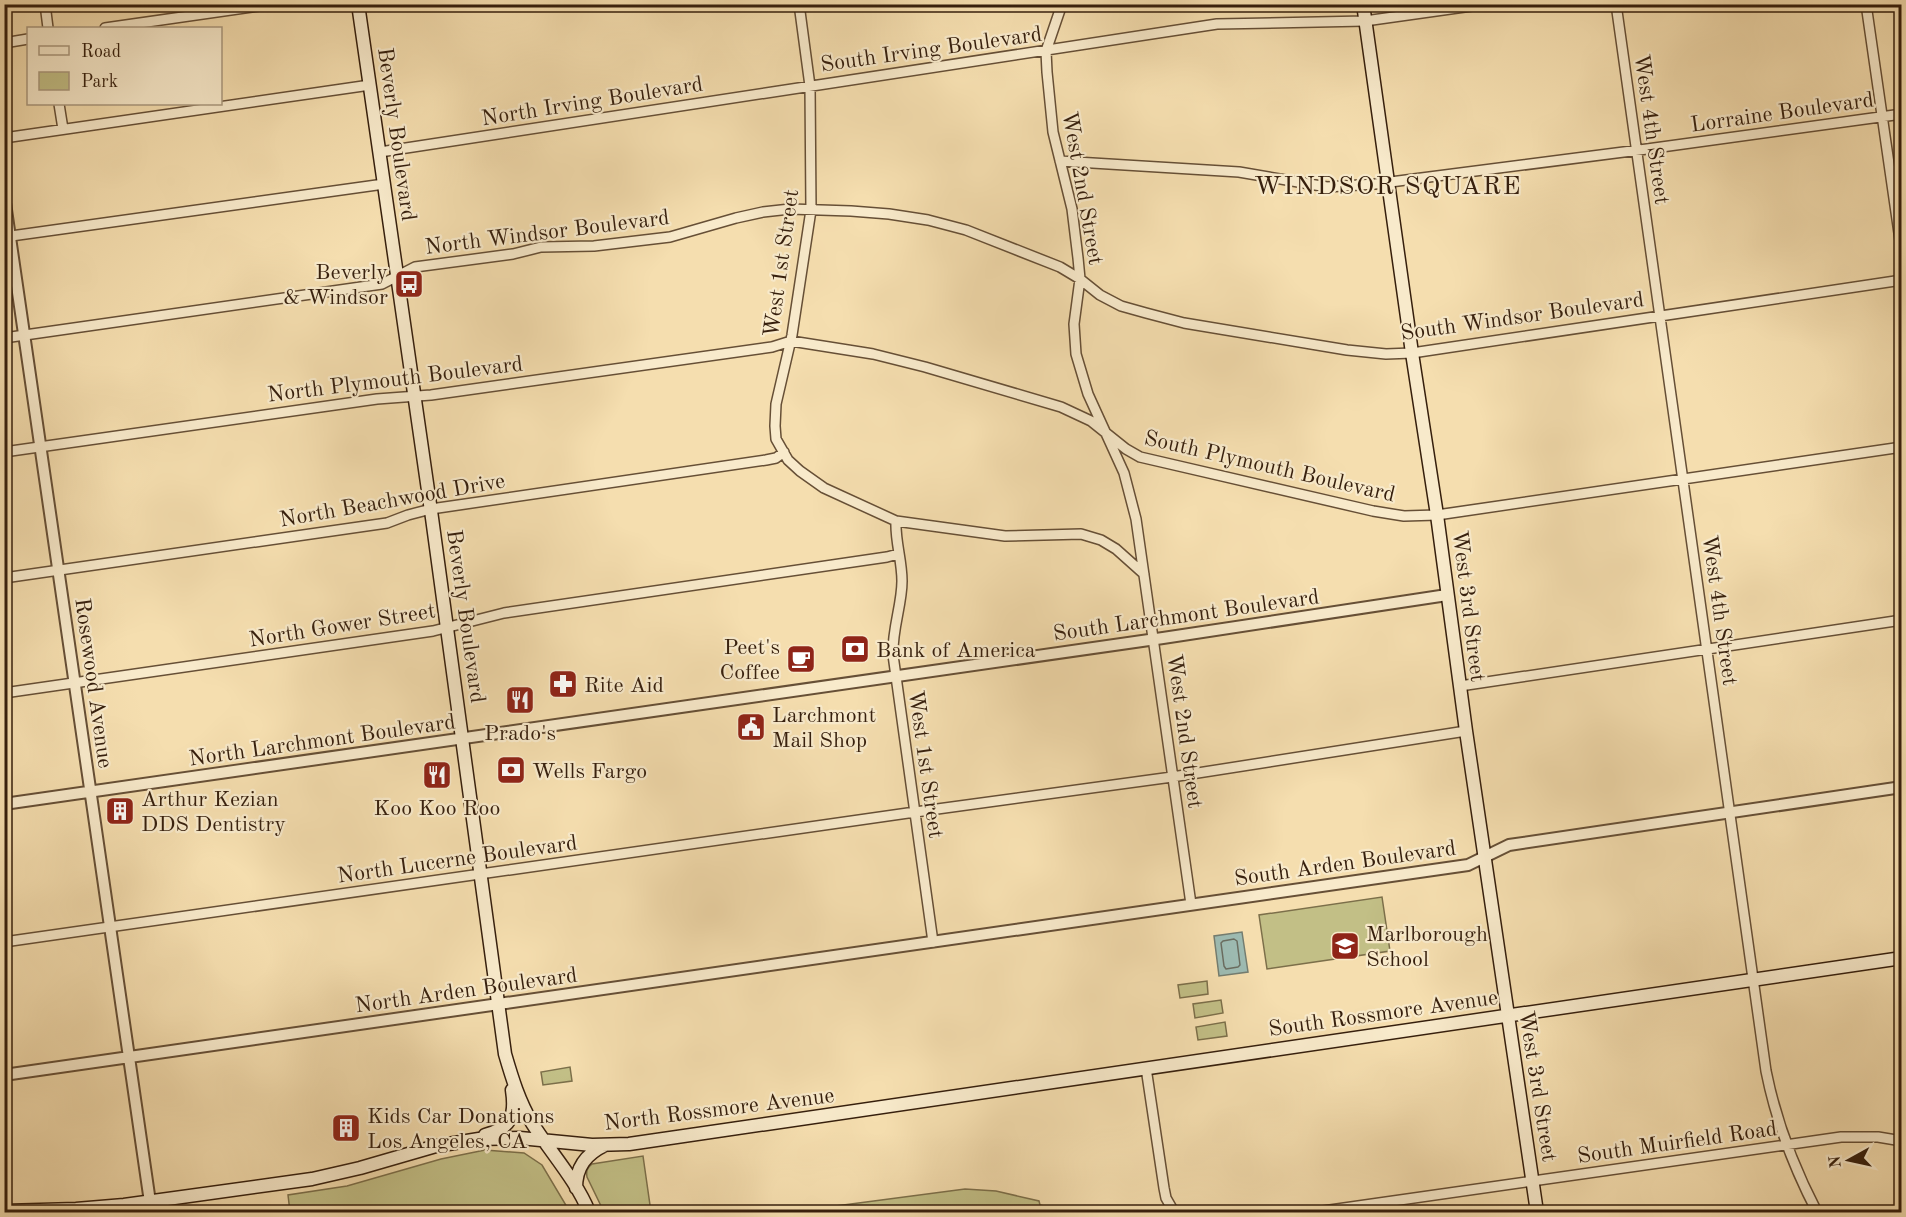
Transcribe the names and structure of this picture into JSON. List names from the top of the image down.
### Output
{
  "streets": {
    "main road": [
      "Beverly Boulevard",
      "West 3rd Street",
      "South Rossmore Avenue",
      "North Rossmore Avenue"
    ],
    "street": [
      "South Irving Boulevard",
      "North Irving Boulevard",
      "Lorraine Boulevard",
      "West 4th Street",
      "West 2nd Street",
      "North Windsor Boulevard",
      "West 1st Street",
      "South Windsor Boulevard",
      "North Plymouth Boulevard",
      "South Plymouth Boulevard",
      "North Beachwood Drive",
      "South Larchmont Boulevard",
      "North Gower Street",
      "Rosewood Avenue",
      "North Larchmont Boulevard",
      "North Lucerne Boulevard",
      "South Arden Boulevard",
      "North Arden Boulevard",
      "South Muirfield Road"
    ]
  },
  "crossings": [
    ["South Irving Boulevard", "North Irving Boulevard"],
    ["South Irving Boulevard", "West 2nd Street"],
    ["South Irving Boulevard", "West 1st Street"],
    ["South Irving Boulevard", "West 3rd Street"],
    ["North Irving Boulevard", "Beverly Boulevard"],
    ["North Irving Boulevard", "West 1st Street"],
    ["Lorraine Boulevard", "West 4th Street"],
    ["Lorraine Boulevard", "West 2nd Street"],
    ["Lorraine Boulevard", "West 3rd Street"],
    ["West 4th Street", "South Windsor Boulevard"],
    ["West 4th Street", "South Plymouth Boulevard"],
    ["West 4th Street", "South Arden Boulevard"],
    ["West 4th Street", "South Rossmore Avenue"],
    ["West 4th Street", "South Muirfield Road"],
    ["Beverly Boulevard", "North Windsor Boulevard"],
    ["Beverly Boulevard", "North Plymouth Boulevard"],
    ["Beverly Boulevard", "North Beachwood Drive"],
    ["Beverly Boulevard", "North Gower Street"],
    ["Beverly Boulevard", "North Larchmont Boulevard"],
    ["Beverly Boulevard", "North Lucerne Boulevard"],
    ["Beverly Boulevard", "North Arden Boulevard"],
    ["Beverly Boulevard", "North Rossmore Avenue"],
    ["West 2nd Street", "South Windsor Boulevard"],
    ["West 2nd Street", "South Plymouth Boulevard"],
    ["West 2nd Street", "South Larchmont Boulevard"],
    ["West 2nd Street", "North Lucerne Boulevard"],
    ["West 2nd Street", "South Arden Boulevard"],
    ["North Windsor Boulevard", "West 1st Street"],
    ["North Windsor Boulevard", "South Windsor Boulevard"],
    ["North Windsor Boulevard", "Rosewood Avenue"],
    ["West 1st Street", "South Windsor Boulevard"],
    ["West 1st Street", "North Plymouth Boulevard"],
    ["West 1st Street", "South Plymouth Boulevard"],
    ["West 1st Street", "North Beachwood Drive"],
    ["West 1st Street", "South Larchmont Boulevard"],
    ["West 1st Street", "North Gower Street"],
    ["West 1st Street", "North Larchmont Boulevard"],
    ["West 1st Street", "North Lucerne Boulevard"],
    ["West 1st Street", "South Arden Boulevard"],
    ["West 1st Street", "North Arden Boulevard"],
    ["South Windsor Boulevard", "West 3rd Street"],
    ["North Plymouth Boulevard", "South Plymouth Boulevard"],
    ["North Plymouth Boulevard", "Rosewood Avenue"],
    ["South Plymouth Boulevard", "West 3rd Street"],
    ["North Beachwood Drive", "Rosewood Avenue"],
    ["West 3rd Street", "South Larchmont Boulevard"],
    ["West 3rd Street", "North Lucerne Boulevard"],
    ["West 3rd Street", "South Arden Boulevard"],
    ["West 3rd Street", "South Rossmore Avenue"],
    ["West 3rd Street", "South Muirfield Road"],
    ["South Larchmont Boulevard", "North Larchmont Boulevard"],
    ["North Gower Street", "Rosewood Avenue"],
    ["Rosewood Avenue", "North Larchmont Boulevard"],
    ["Rosewood Avenue", "North Lucerne Boulevard"],
    ["Rosewood Avenue", "North Arden Boulevard"],
    ["Rosewood Avenue", "North Rossmore Avenue"],
    ["South Arden Boulevard", "North Arden Boulevard"],
    ["South Rossmore Avenue", "North Rossmore Avenue"]
  ],
  "districts": ["WINDSOR SQUARE"],
  "places": {
    "bus stop": ["Beverly & Windsor"],
    "bank": ["Bank of America", "Wells Fargo"],
    "cafe": ["Peet's Coffee"],
    "pharmacy": ["Rite Aid"],
    "restaurant": ["Prado's", "Koo Koo Roo"],
    "public building": ["Larchmont Mail Shop"],
    "building": ["Arthur Kezian DDS Dentistry", "Kids Car Donations Los Angeles, CA"],
    "school or university": ["Marlborough School"]
  },
  "legend": ["Road", "Park"],
  "north": "left"
}
